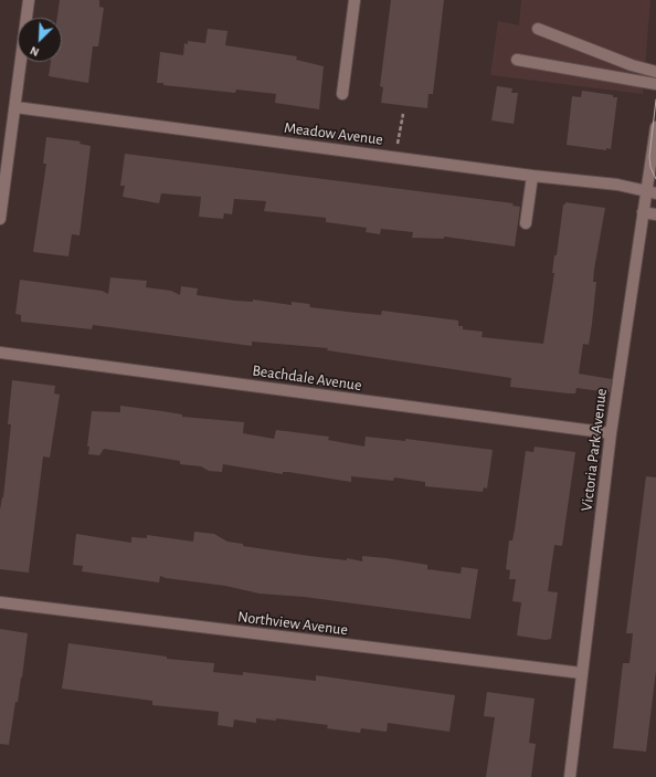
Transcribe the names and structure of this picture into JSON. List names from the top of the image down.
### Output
{
  "streets": {
    "street": [
      "Meadow Avenue",
      "Beachdale Avenue",
      "Victoria Park Avenue",
      "Northview Avenue"
    ]
  },
  "crossings": [
    ["Meadow Avenue", "Victoria Park Avenue"],
    ["Beachdale Avenue", "Victoria Park Avenue"],
    ["Victoria Park Avenue", "Northview Avenue"]
  ],
  "north": "bottom left"
}
